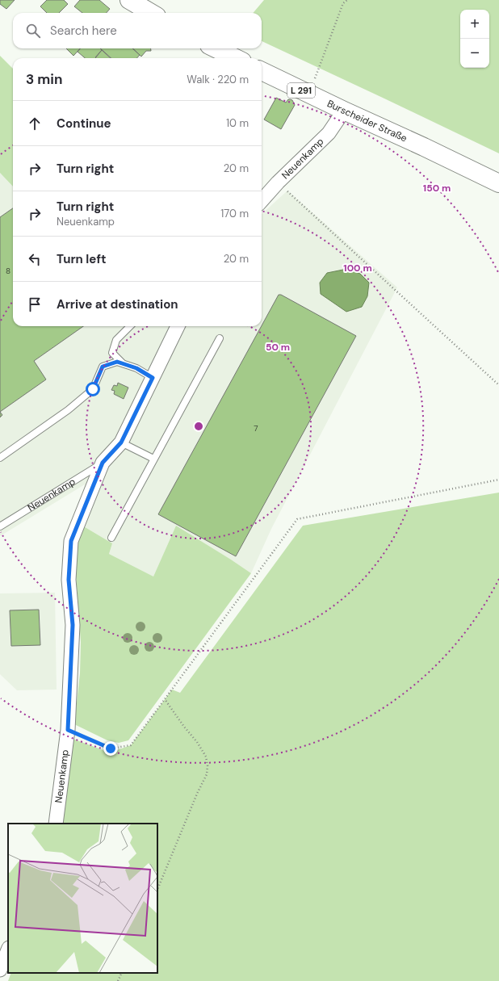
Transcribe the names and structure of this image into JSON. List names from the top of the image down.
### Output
{
  "streets": {
    "main road": ["L 291", "Burscheider Straße"],
    "street": ["Neuenkamp"]
  },
  "crossings": [
    ["Burscheider Straße", "Neuenkamp"]
  ],
  "house_numbers": ["8", "7"],
  "page": {
    "map_buttons": ["+", "−"],
    "search": "Search here",
    "heading": ["3 min", "Walk · 220 m"],
    "list": [
      ["Continue", "10 m"],
      ["Turn right", "20 m"],
      ["Turn right", "Neuenkamp", "170 m"],
      ["Turn left", "20 m"],
      "Arrive at destination"
    ]
  },
  "rings": ["150 m", "100 m", "50 m"]
}
